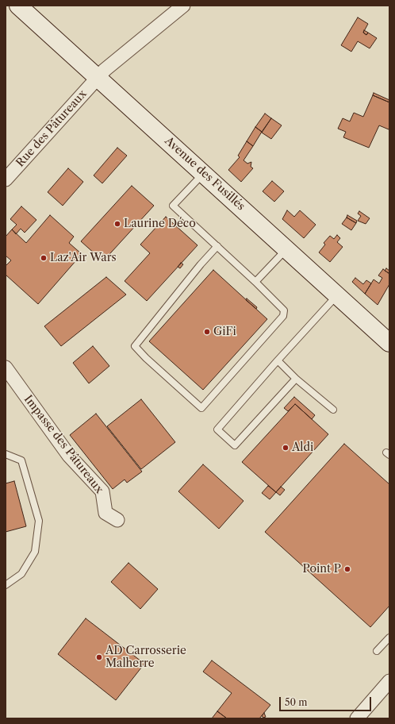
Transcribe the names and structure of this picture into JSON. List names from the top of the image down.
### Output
{
  "streets": {
    "main road": ["Avenue des Fusillés"],
    "street": ["Rue des Pâtureaux", "Impasse des Pâtureaux"]
  },
  "crossings": [
    ["Rue des Pâtureaux", "Avenue des Fusillés"]
  ],
  "places": [
    "Laurine Déco",
    "Laz'Air Wars",
    "GiFi",
    "Aldi",
    "Point P",
    "AD Carrosserie Malherre"
  ],
  "scale_bar": "50 m"
}
